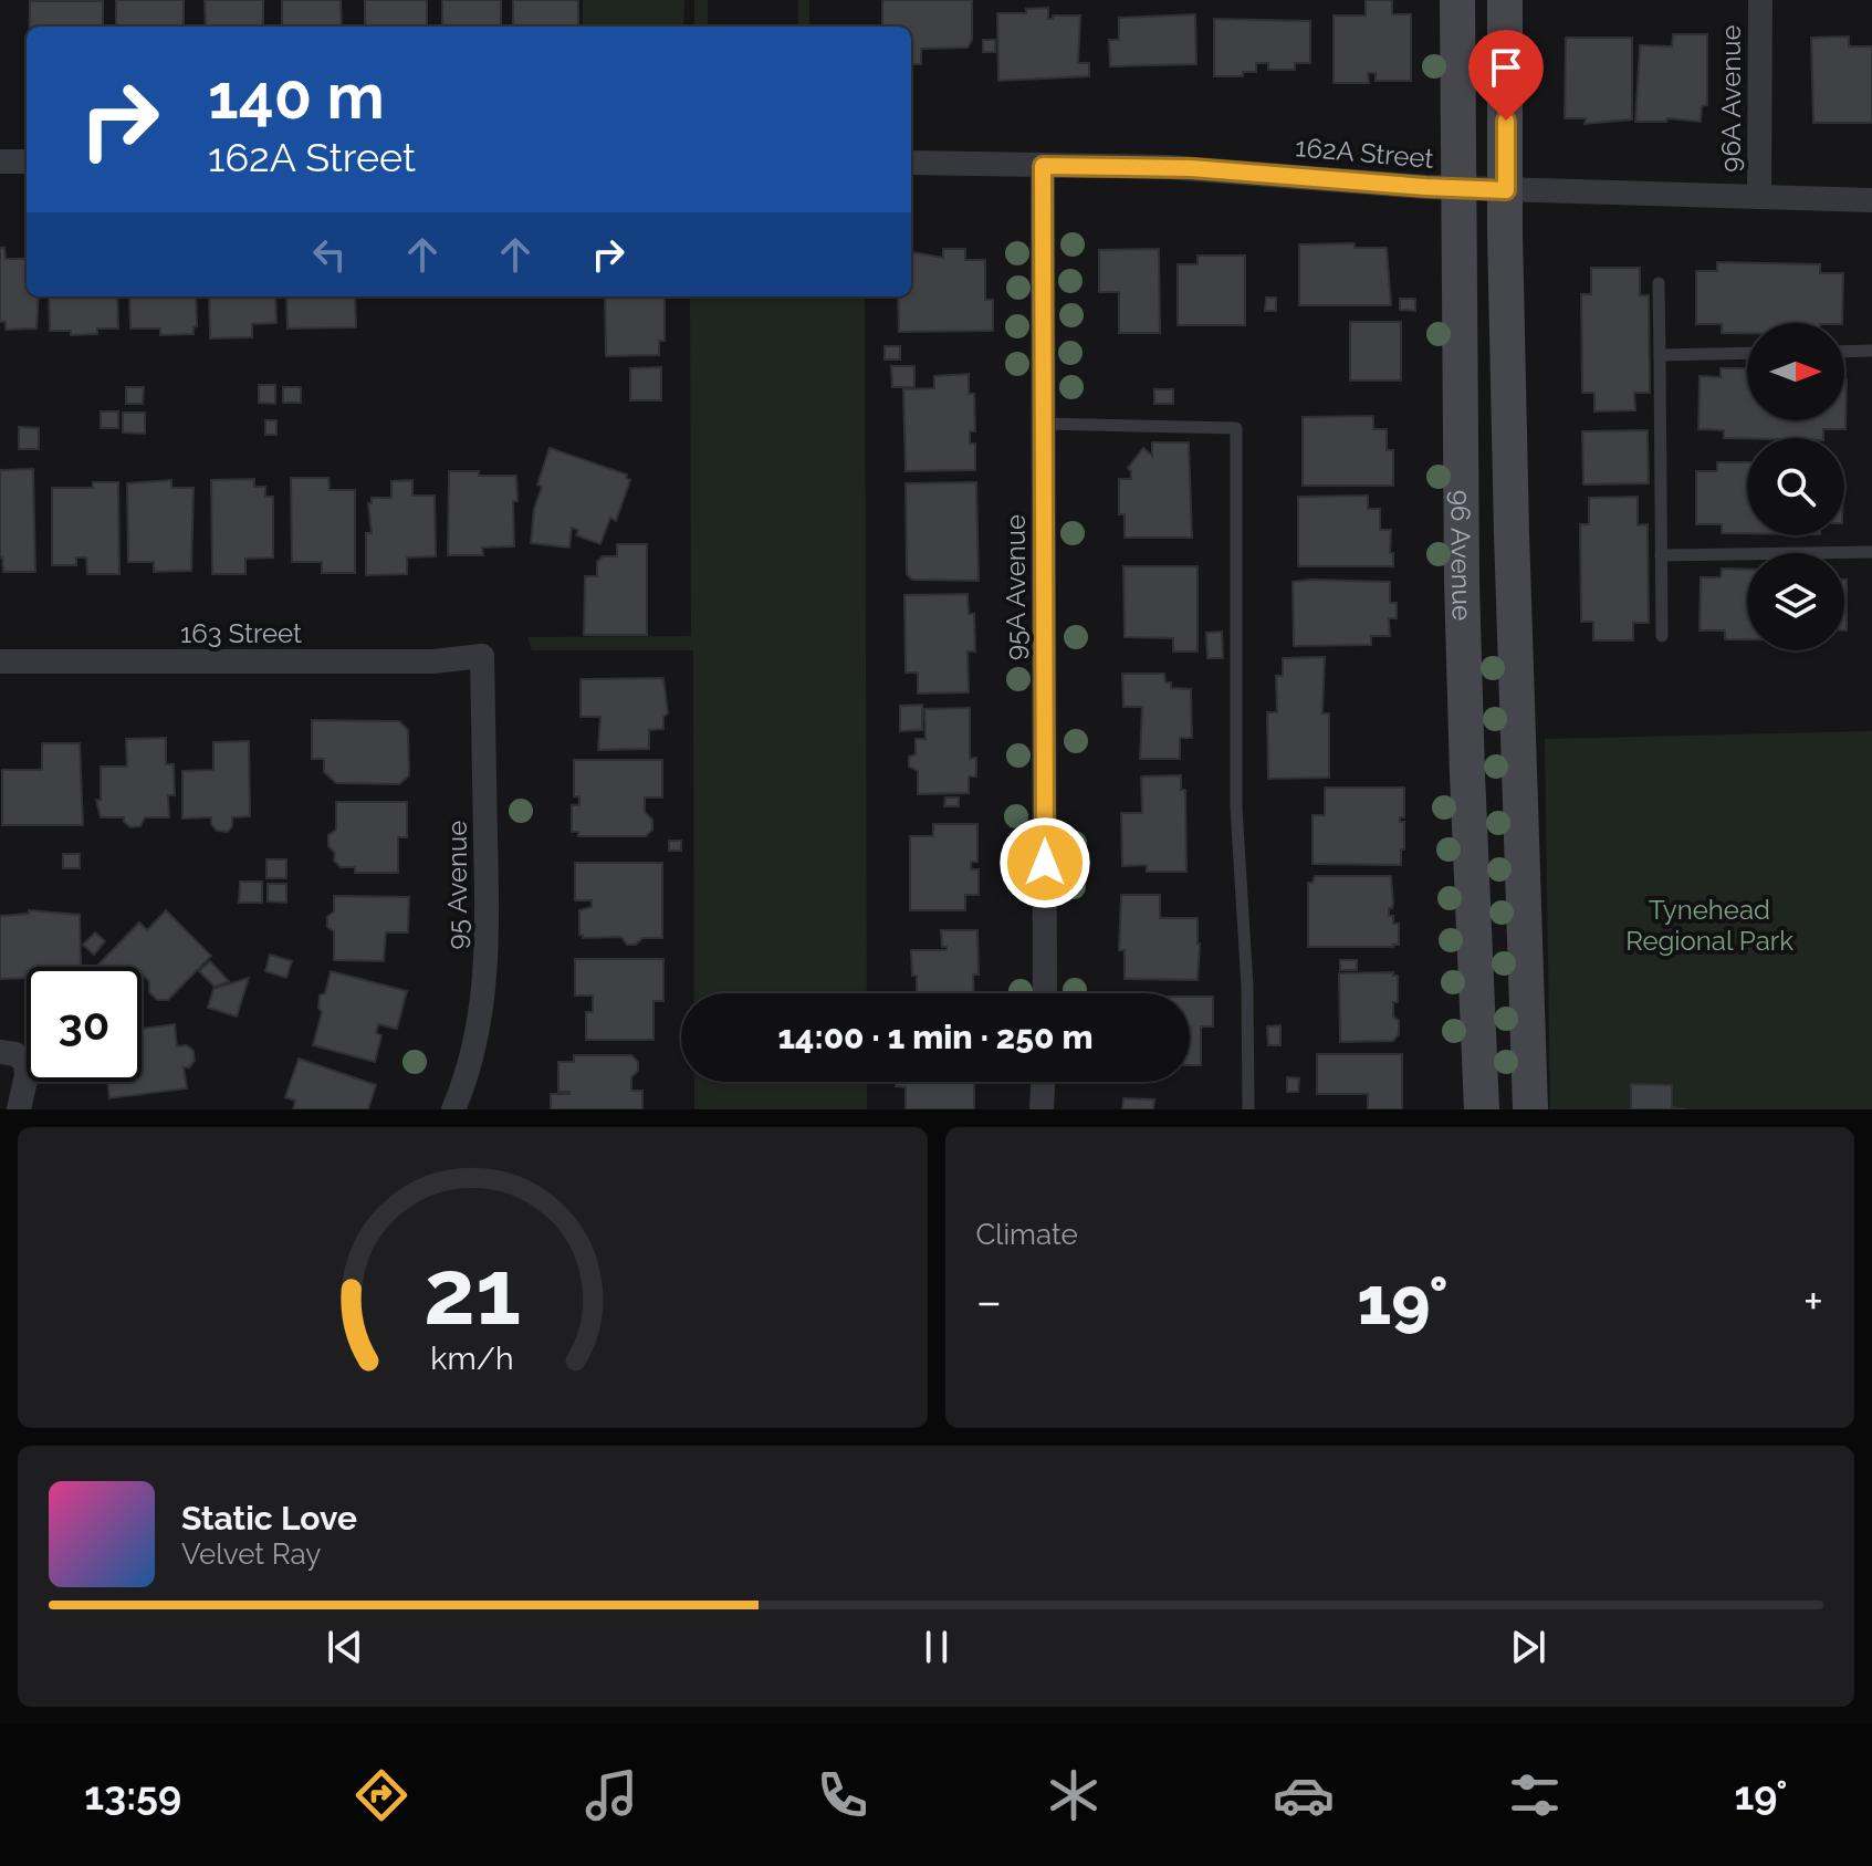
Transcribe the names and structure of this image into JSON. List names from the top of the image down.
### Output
{
  "streets": {
    "main road": ["96 Avenue"],
    "street": [
      "96A Avenue",
      "162A Street",
      "95A Avenue",
      "163 Street",
      "95 Avenue"
    ]
  },
  "crossings": [
    ["96A Avenue", "162A Street"],
    ["162A Street", "96 Avenue"],
    ["162A Street", "95A Avenue"],
    ["163 Street", "95 Avenue"]
  ],
  "parks": ["Tynehead Regional Park"],
  "north": "right",
  "page": {
    "turn": ["140 m", "162A Street"],
    "limit": "30",
    "trip": "14:00 · 1 min · 250 m",
    "tile": "Climate",
    "heat": ["−", "19°", "+"],
    "song": ["Static Love", "Velvet Ray"],
    "tabs": ["13:59", "19°"],
    "gauge": ["21", "km/h"]
  }
}
